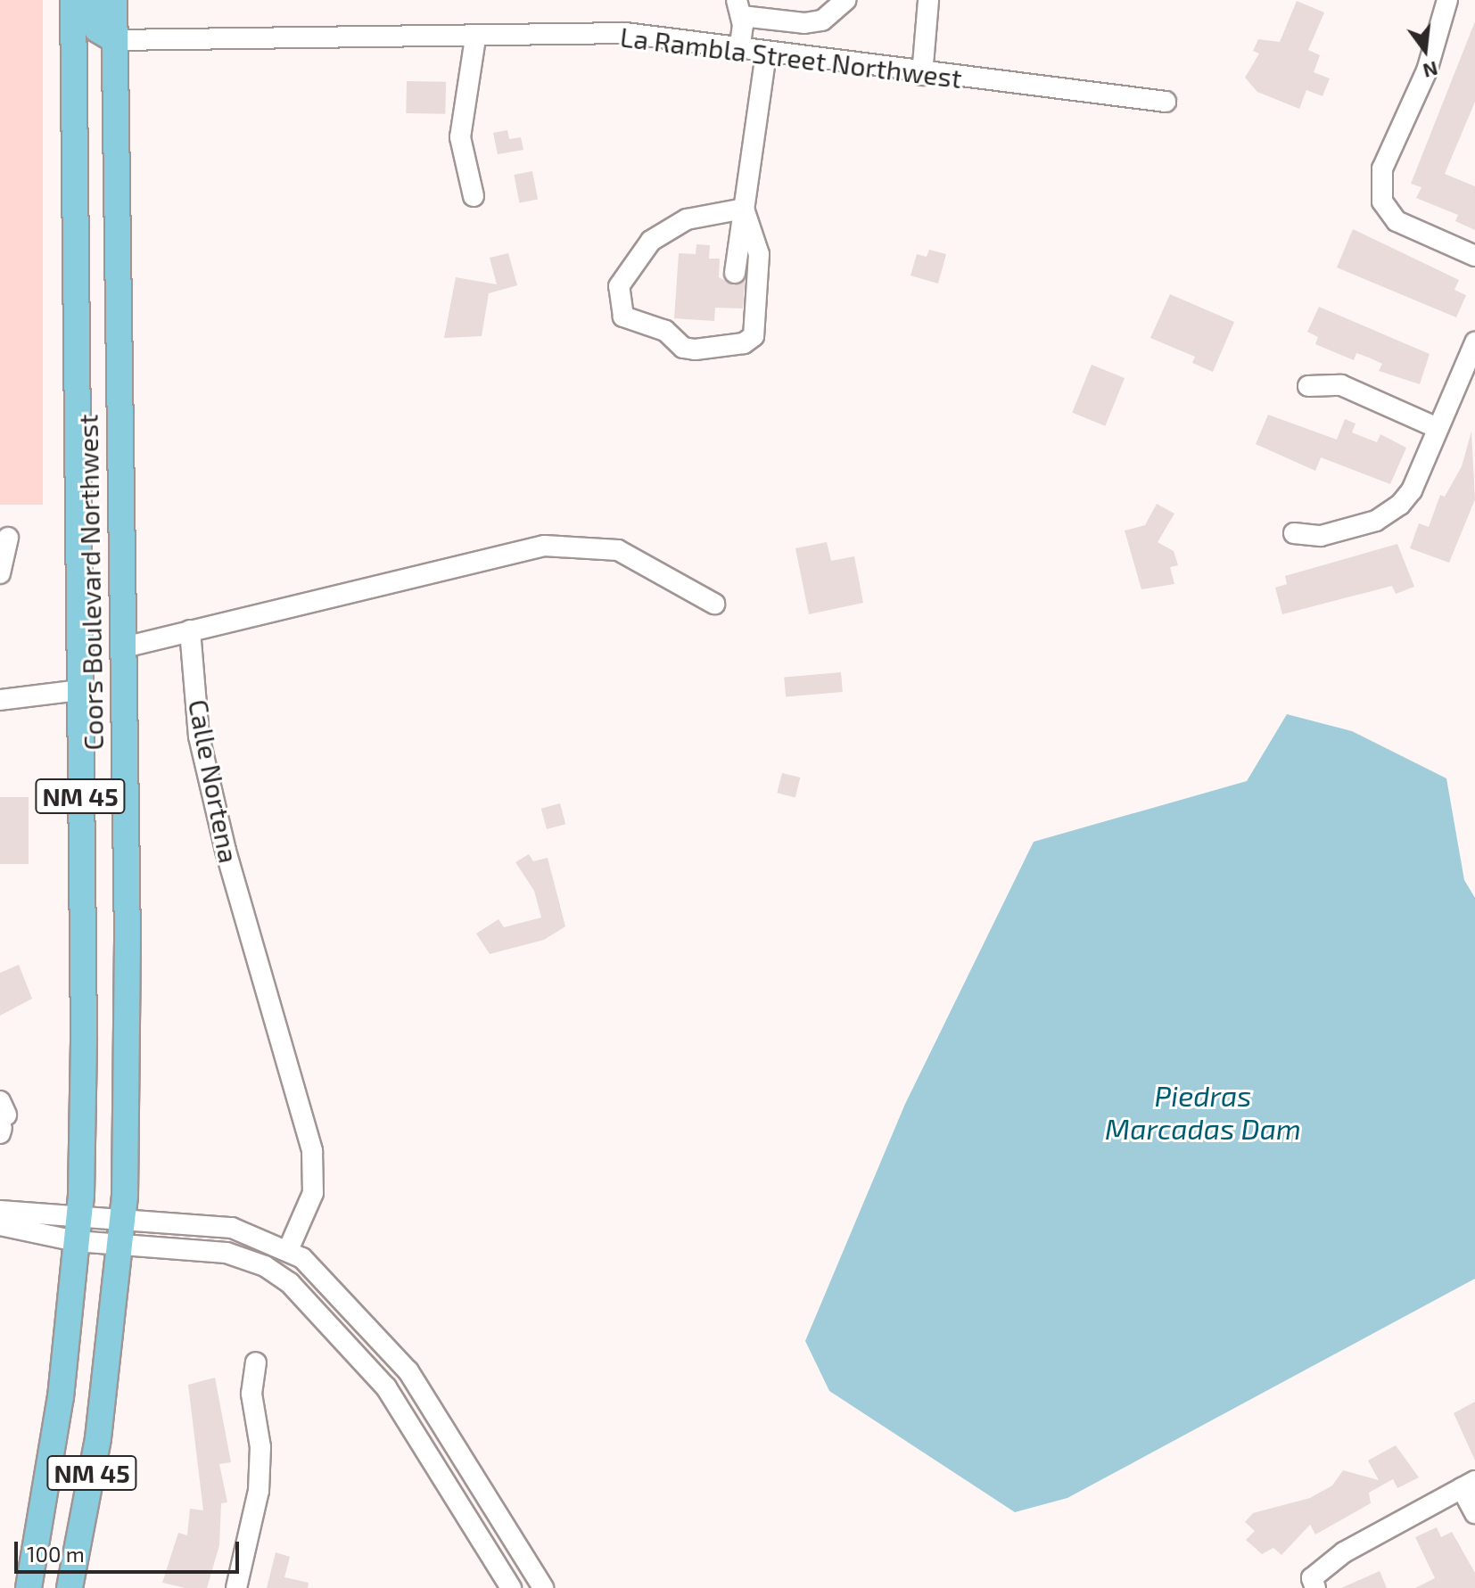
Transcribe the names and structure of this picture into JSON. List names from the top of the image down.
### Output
{
  "streets": {
    "main road": ["Coors Boulevard Northwest", "NM 45"],
    "street": ["La Rambla Street Northwest", "Calle Nortena"]
  },
  "crossings": [
    ["La Rambla Street Northwest", "Coors Boulevard Northwest"]
  ],
  "water": ["Piedras Marcadas Dam"],
  "scale_bar": "100 m",
  "north": "bottom"
}
